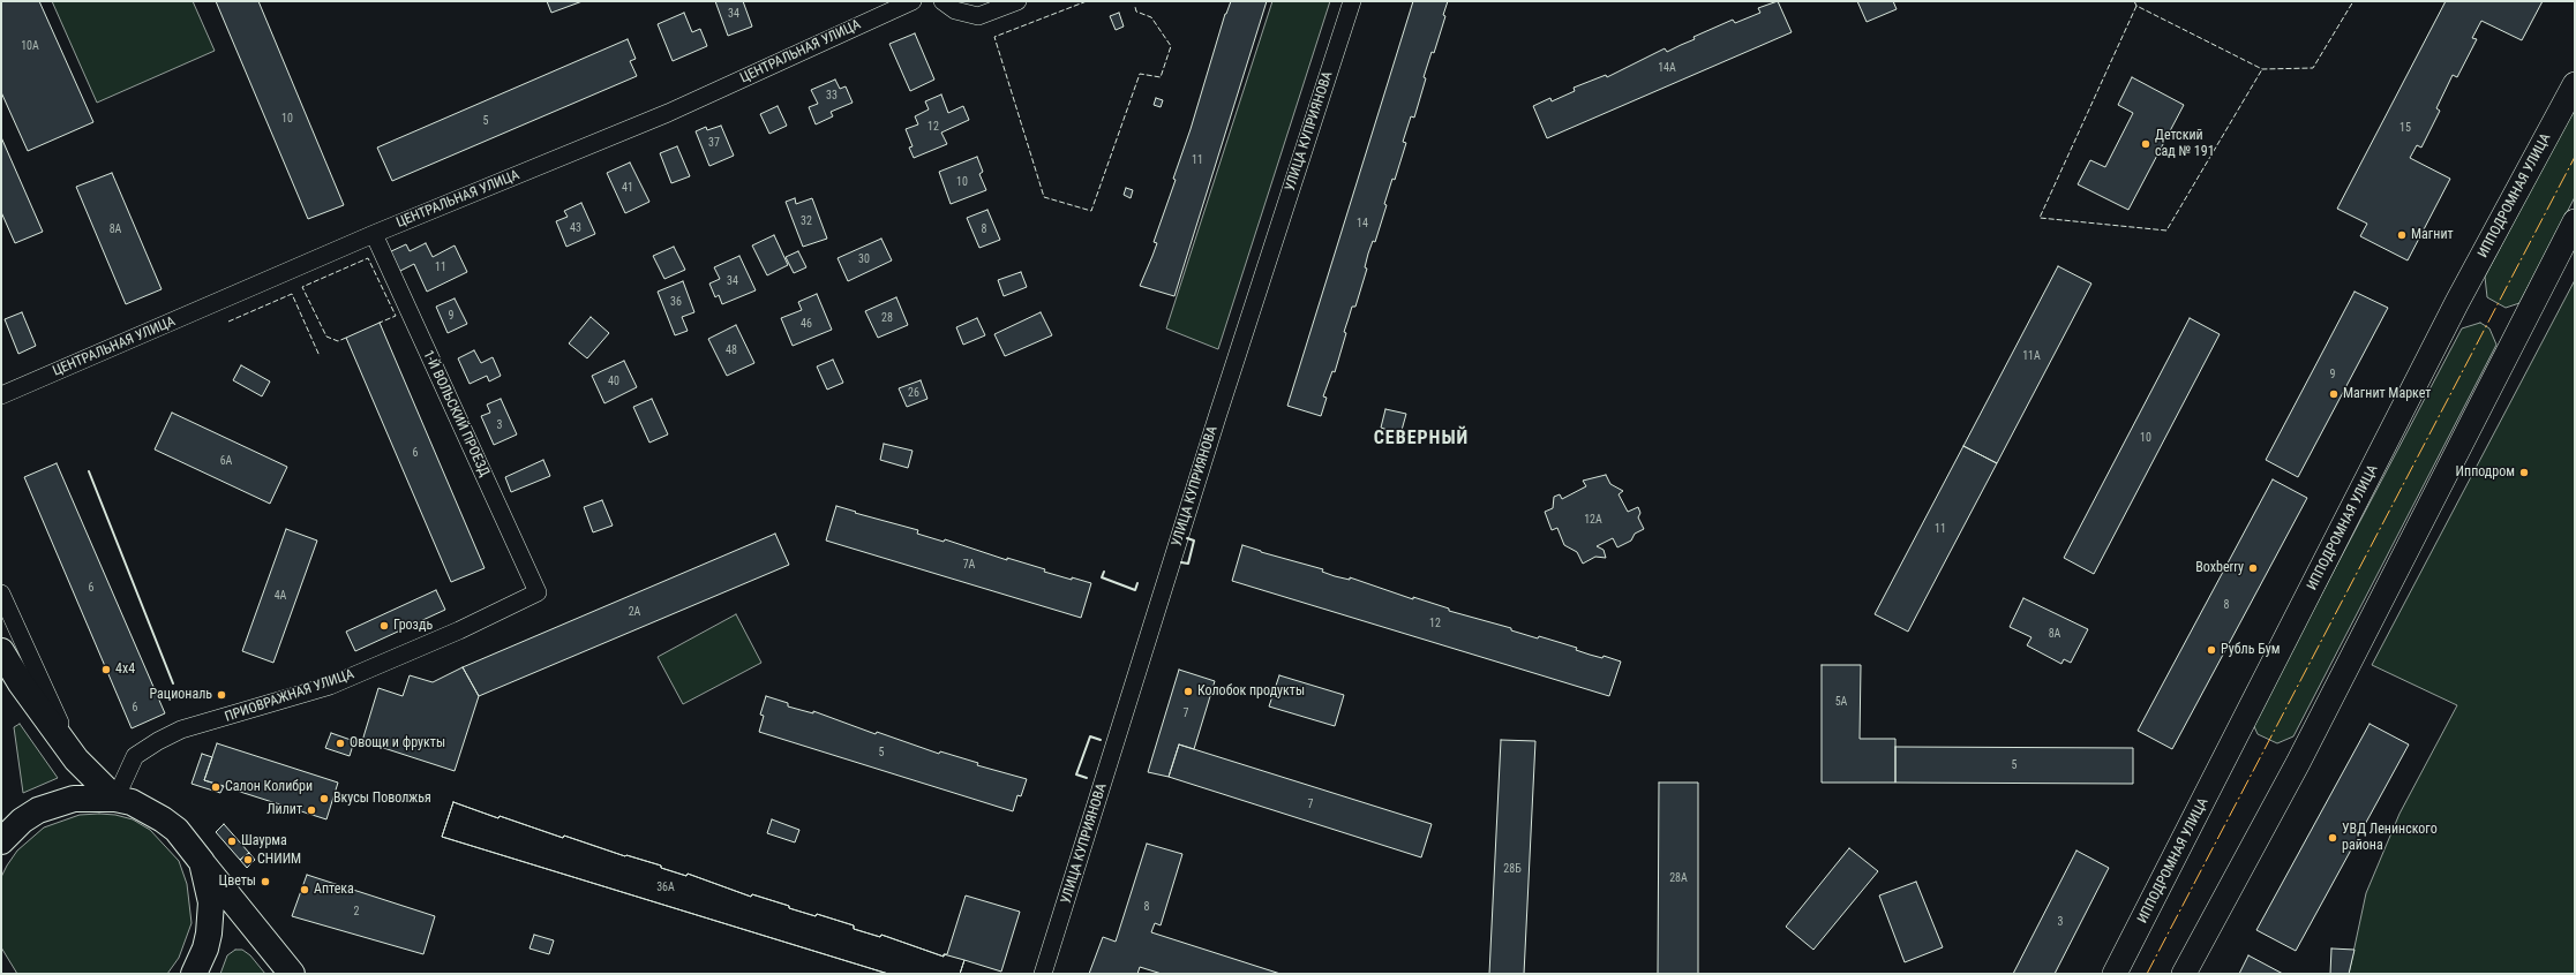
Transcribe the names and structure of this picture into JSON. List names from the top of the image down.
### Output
{
  "streets": {
    "street": [
      "ЦЕНТРАЛЬНАЯ УЛИЦА",
      "УЛИЦА КУПРИЯНОВА",
      "ИППОДРОМНАЯ УЛИЦА",
      "1-Й ВОЛЬСКИЙ ПРОЕЗД",
      "ПРИОВРАЖНАЯ УЛИЦА"
    ]
  },
  "crossings": [
    ["ЦЕНТРАЛЬНАЯ УЛИЦА", "1-Й ВОЛЬСКИЙ ПРОЕЗД"],
    ["1-Й ВОЛЬСКИЙ ПРОЕЗД", "ПРИОВРАЖНАЯ УЛИЦА"]
  ],
  "districts": ["СЕВЕРНЫЙ"],
  "places": [
    "Детский сад № 191",
    "Магнит",
    "Магнит Маркет",
    "Ипподром",
    "Boxberry",
    "Гроздь",
    "Рубль Бум",
    "4x4",
    "Колобок продукты",
    "Рациональ",
    "Овощи и фрукты",
    "Салон Колибри",
    "Вкусы Поволжья",
    "Лилит",
    "УВД Ленинского района",
    "Шаурма",
    "СНИИМ",
    "Цветы",
    "Аптека"
  ],
  "house_numbers": [
    "34",
    "10А",
    "14А",
    "33",
    "10",
    "5",
    "12",
    "15",
    "37",
    "11",
    "10",
    "41",
    "32",
    "14",
    "43",
    "8А",
    "8",
    "30",
    "11",
    "34",
    "36",
    "9",
    "28",
    "46",
    "48",
    "11А",
    "9",
    "40",
    "26",
    "3",
    "10",
    "6",
    "6А",
    "12А",
    "11",
    "7А",
    "6",
    "4А",
    "8",
    "2А",
    "12",
    "8А",
    "5А",
    "6",
    "7",
    "5",
    "5",
    "7",
    "28Б",
    "28А",
    "36А",
    "8",
    "2",
    "3"
  ]
}
